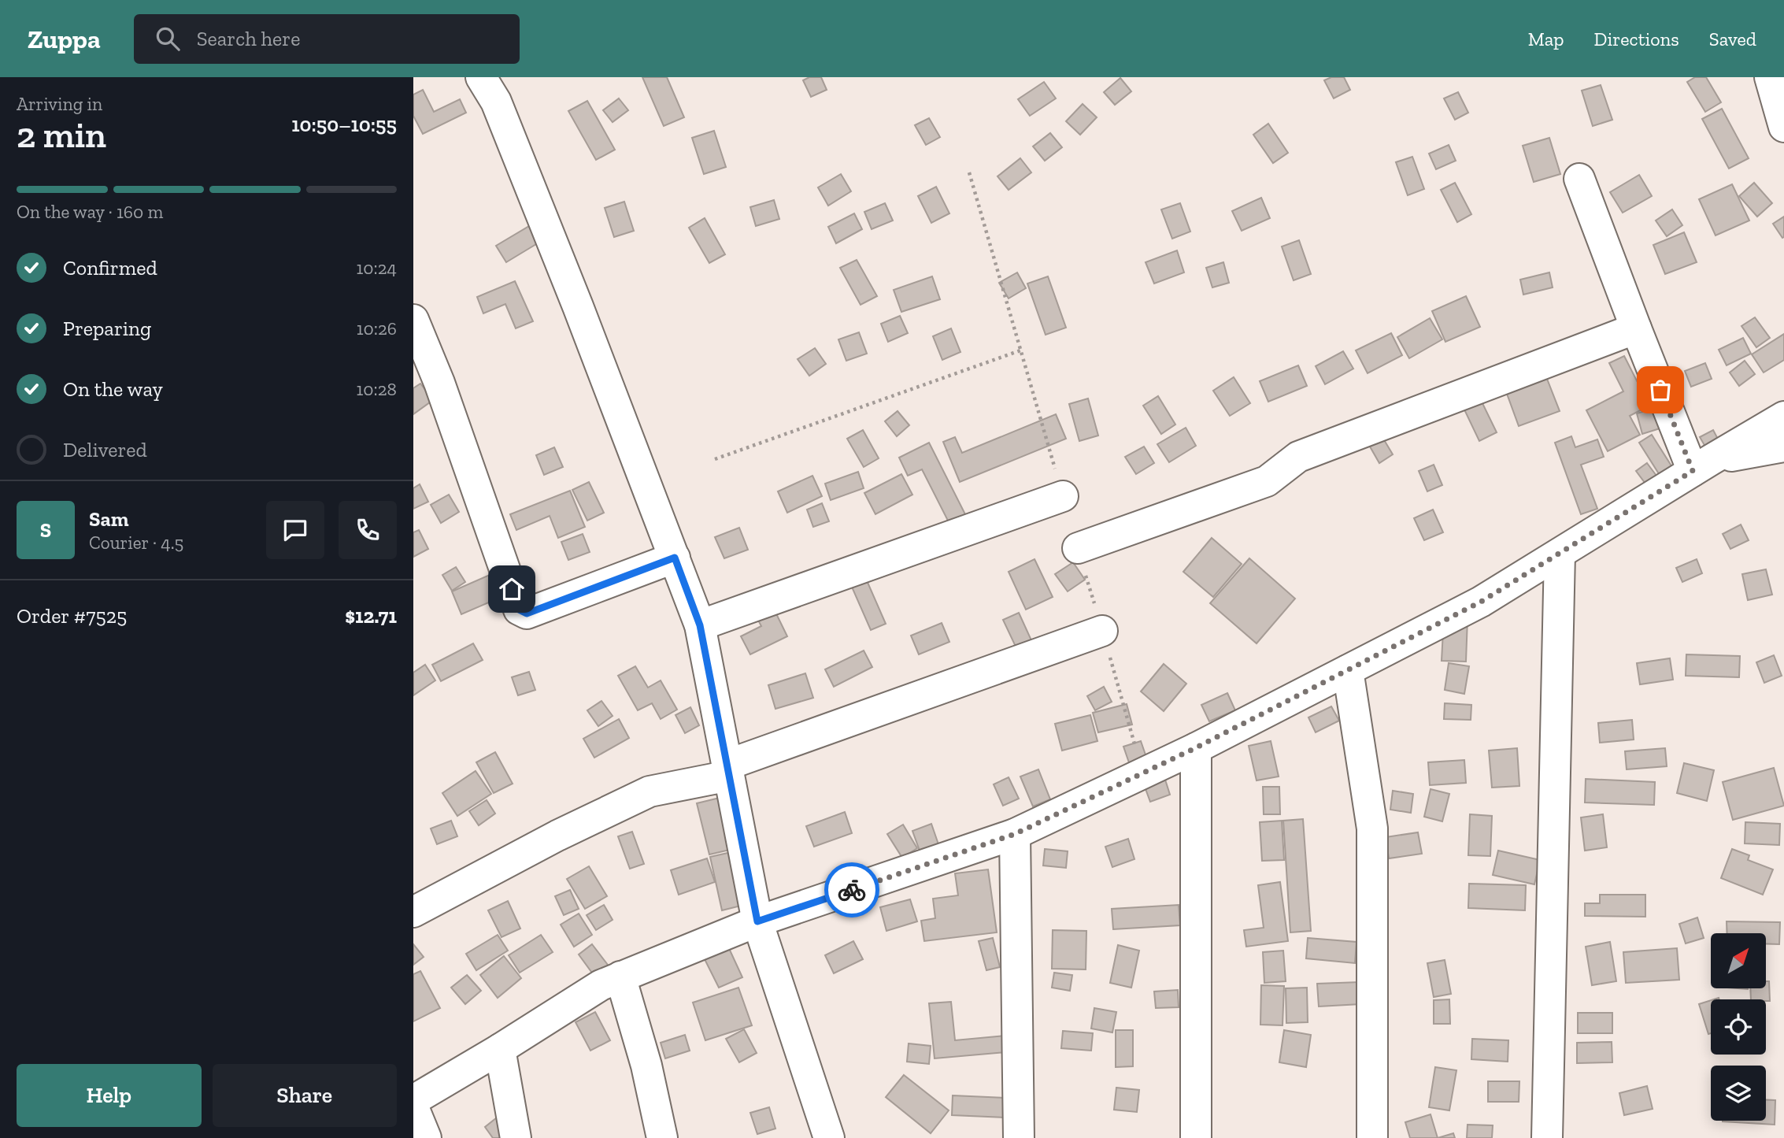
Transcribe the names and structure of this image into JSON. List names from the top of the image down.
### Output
{
  "north": "top right",
  "page": {
    "header": "Zuppa",
    "search": "Search here",
    "nav": ["Map", "Directions", "Saved"],
    "heading": ["2 min", "Arriving in", "10:50–10:55"],
    "panel": [
      "Sam",
      "Courier · 4.5",
      "Order #7525",
      "$12.71"
    ],
    "bar": "On the way · 160 m",
    "list": [
      ["Confirmed", "10:24"],
      ["Preparing", "10:26"],
      ["On the way", "10:28"],
      "Delivered"
    ],
    "round": "S",
    "buttons": ["Help", "Share"]
  }
}
